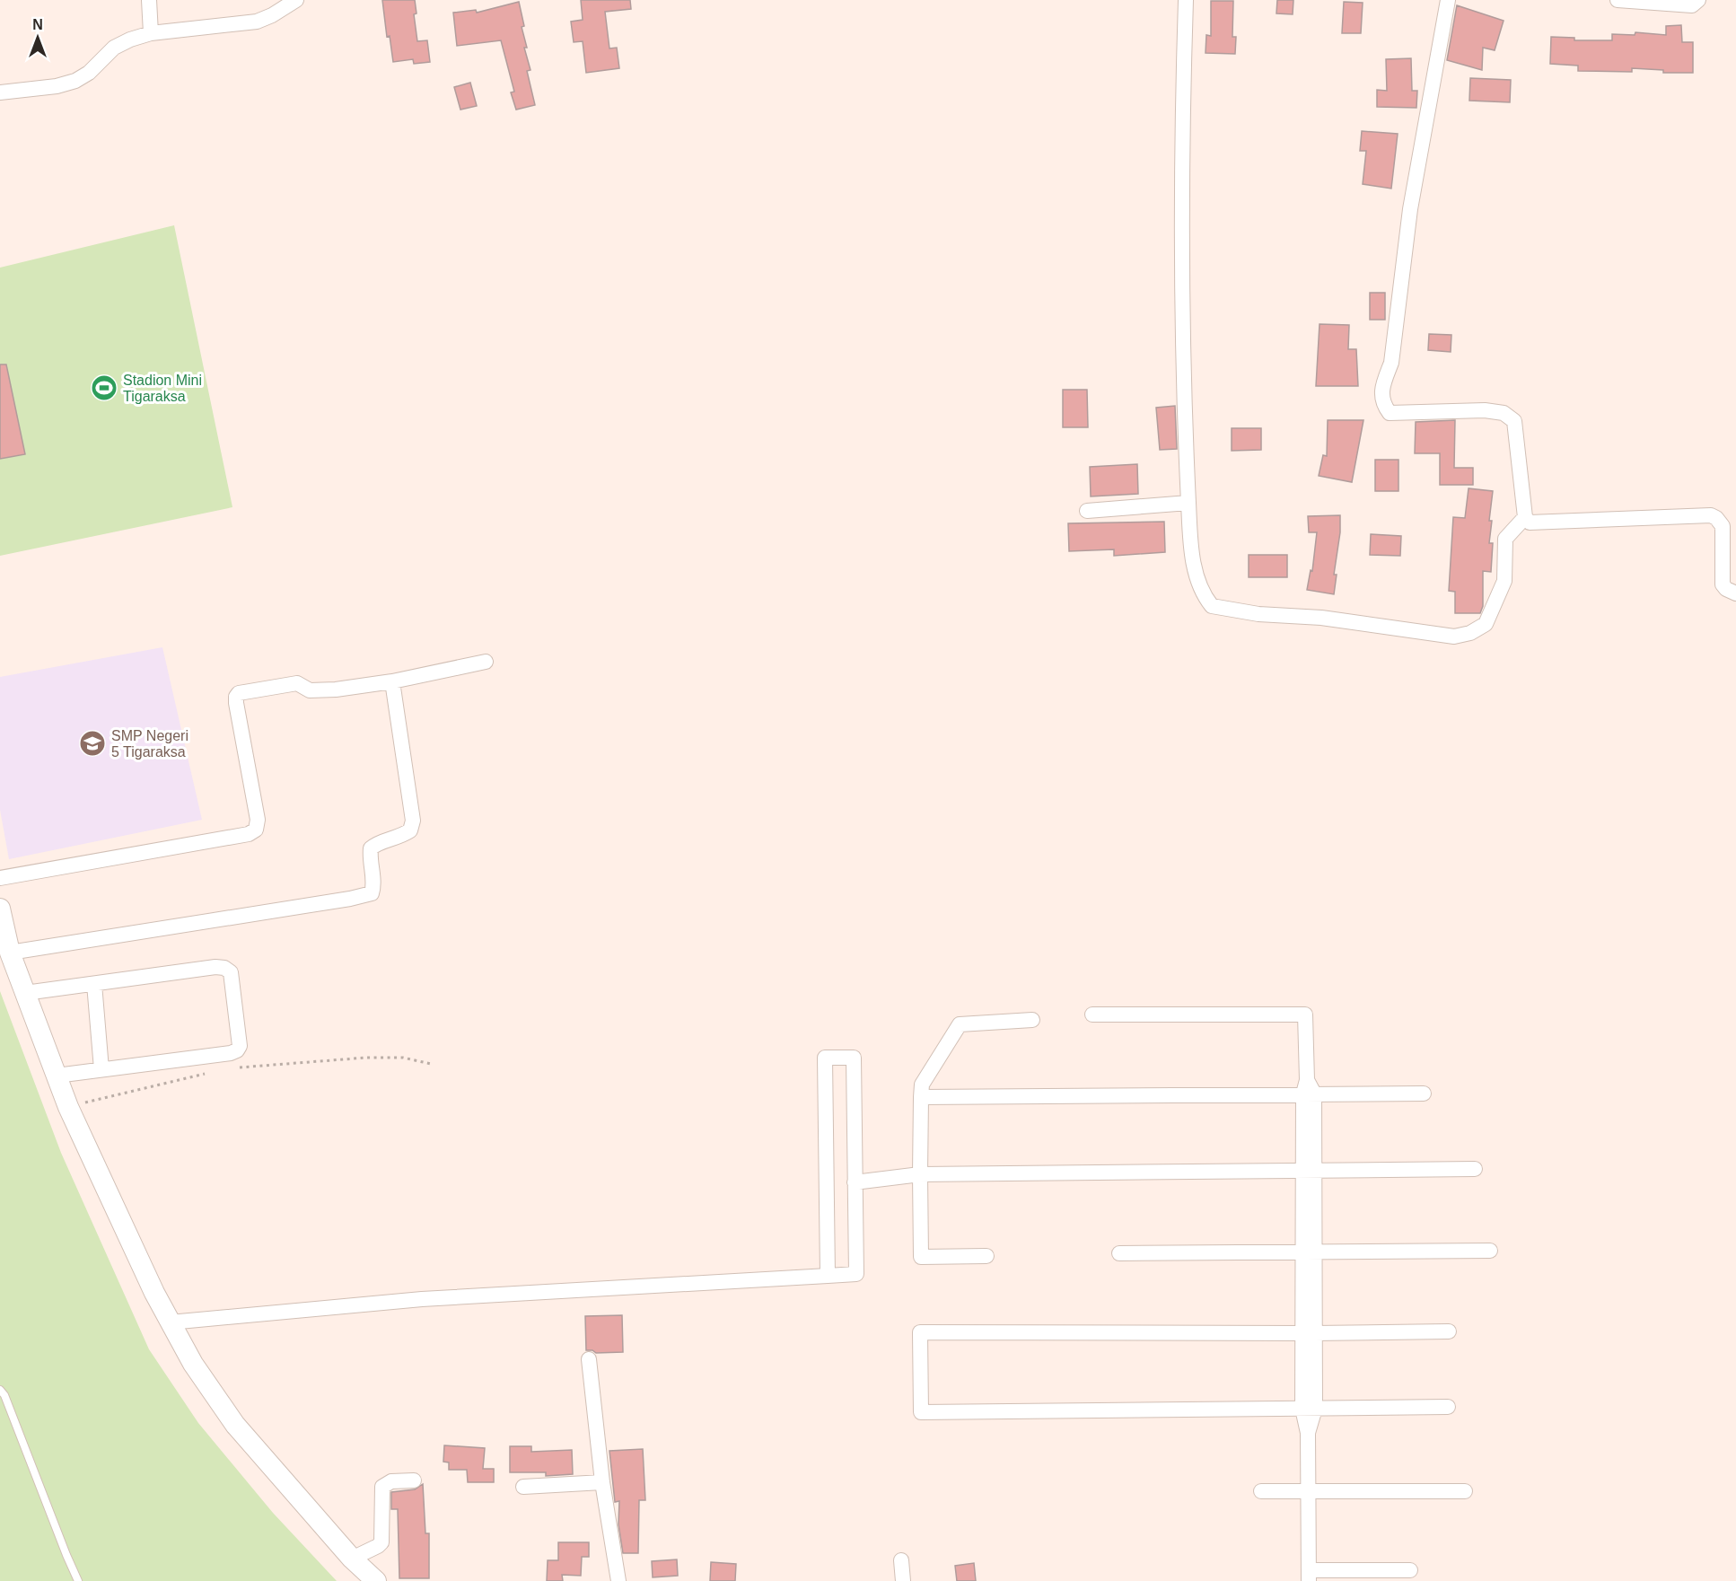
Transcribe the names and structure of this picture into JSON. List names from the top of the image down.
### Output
{
  "places": {
    "sports": ["Stadion Mini Tigaraksa"],
    "school or university": ["SMP Negeri 5 Tigaraksa"]
  },
  "north": "top"
}
